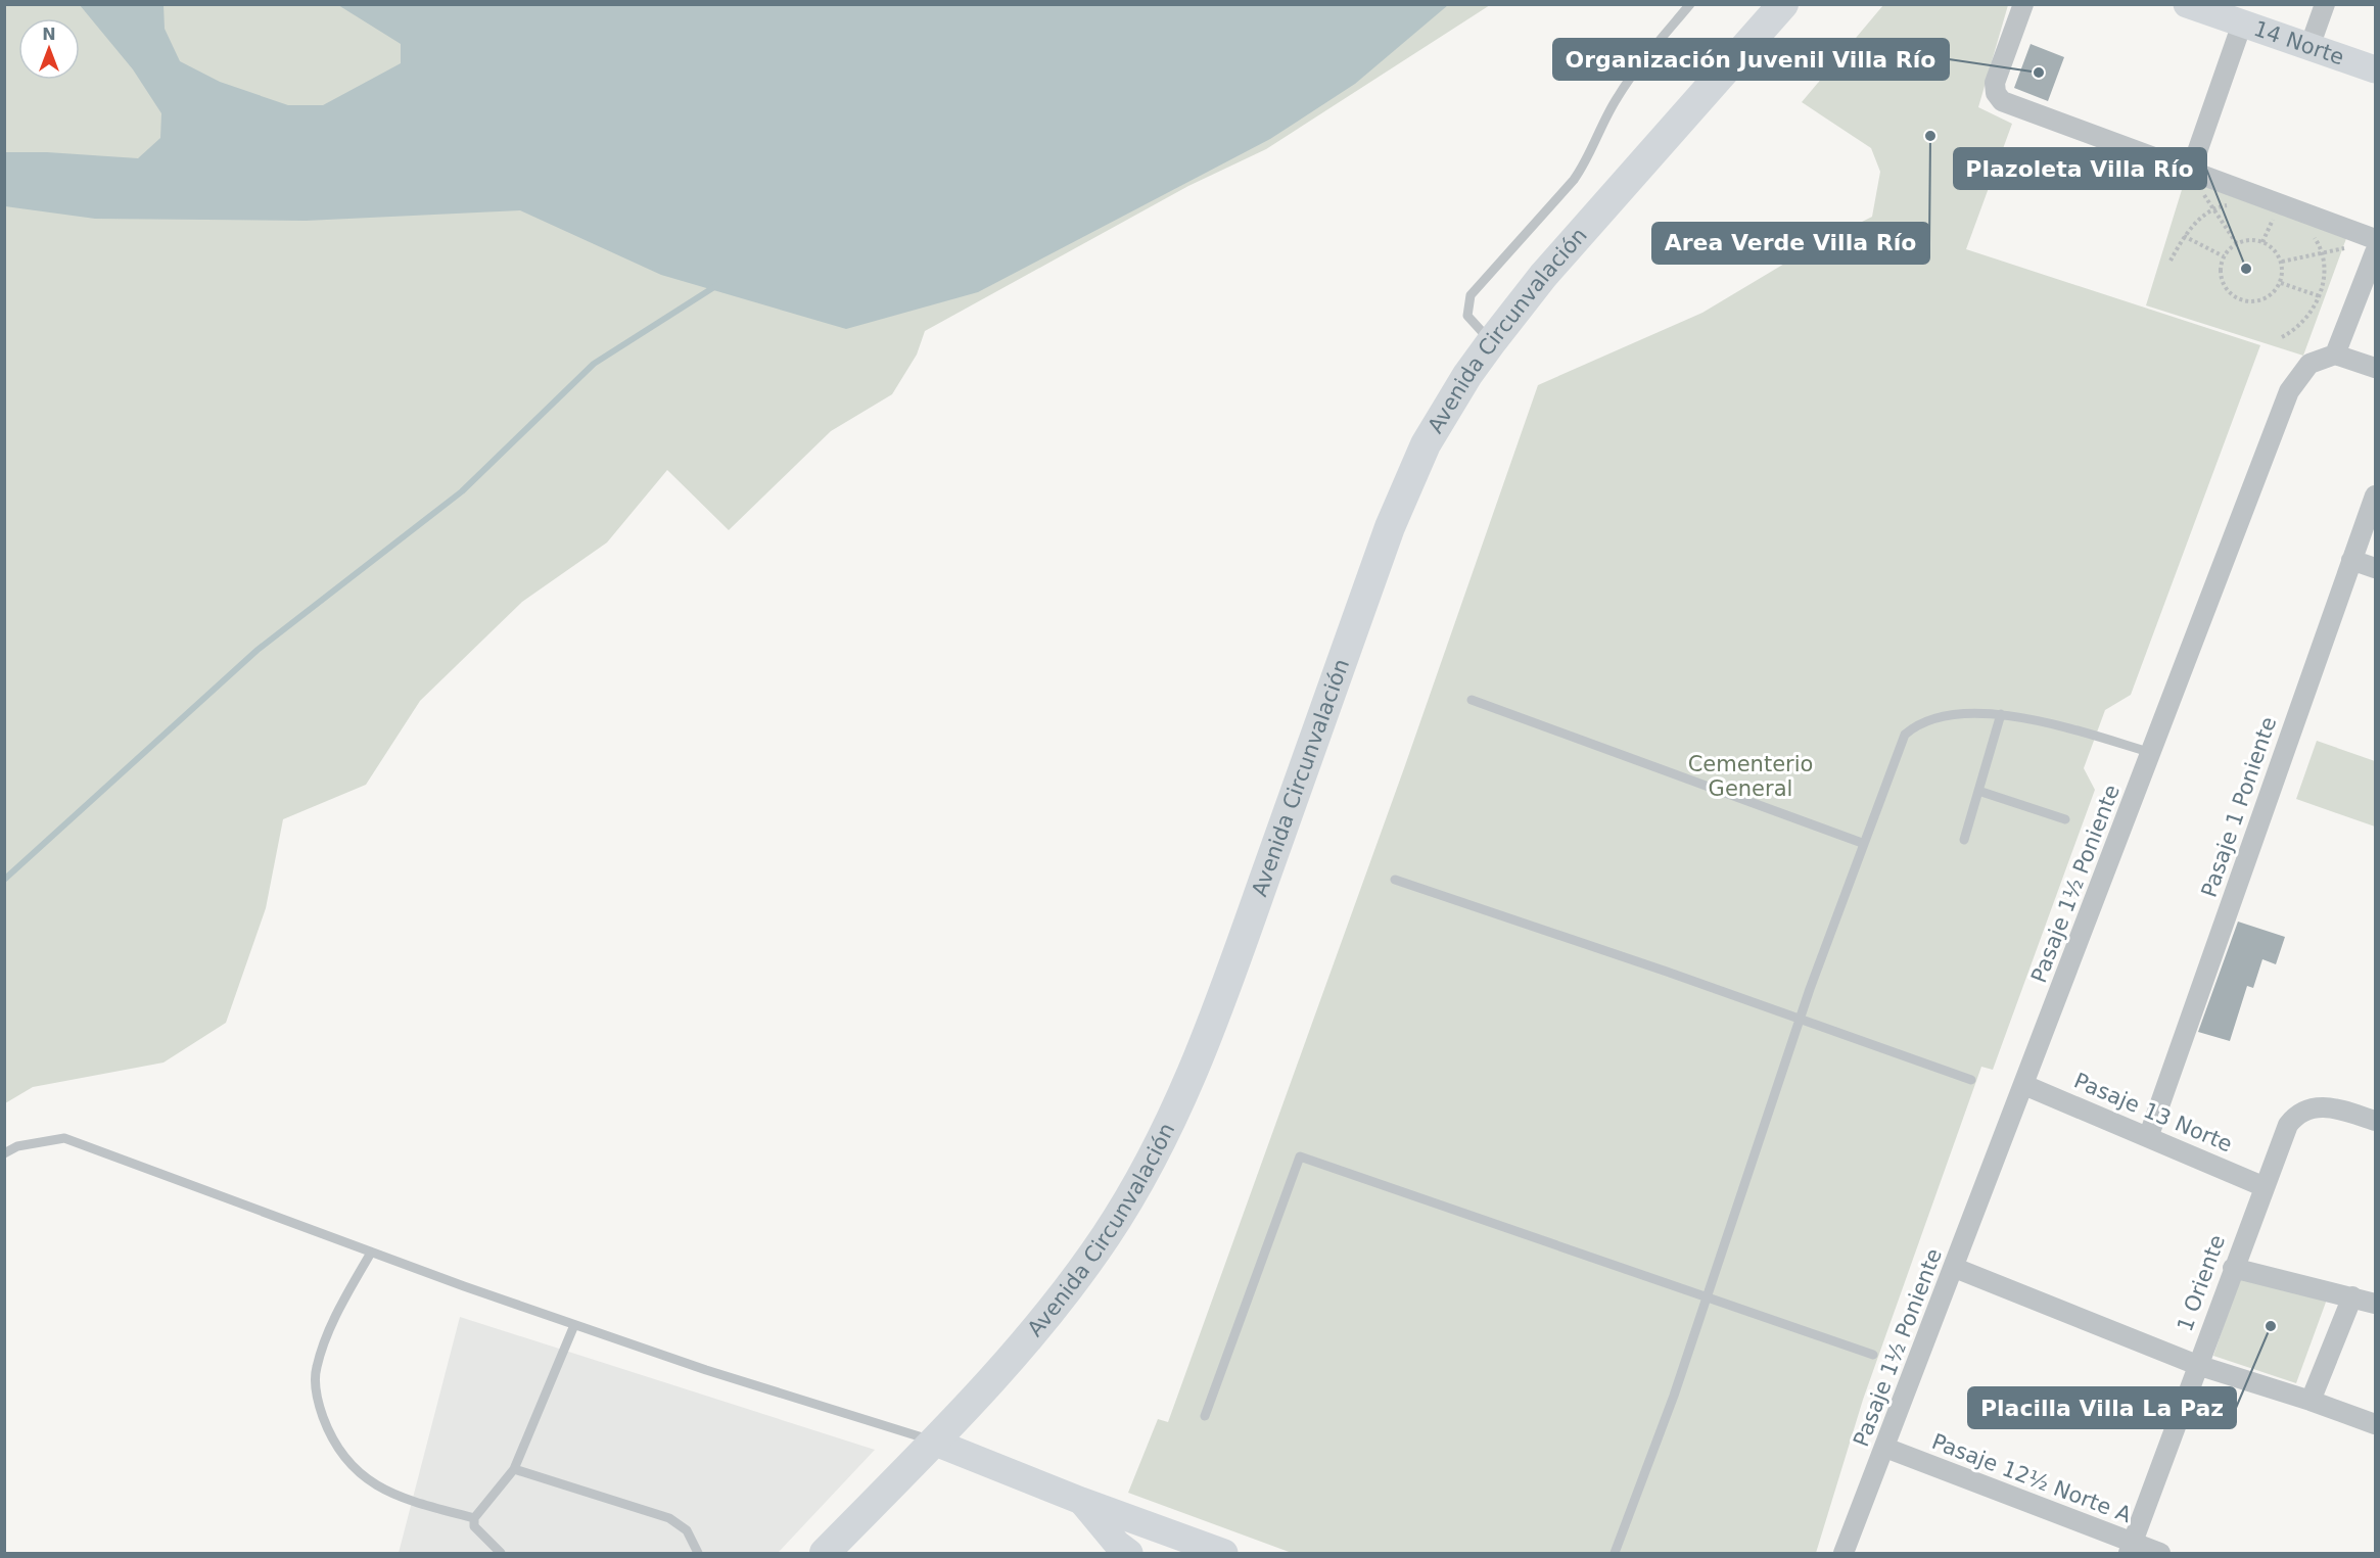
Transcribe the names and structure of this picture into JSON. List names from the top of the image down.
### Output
{
  "streets": {
    "main road": ["14 Norte", "Avenida Circunvalación"],
    "street": [
      "Pasaje 1 Poniente",
      "Pasaje 1½ Poniente",
      "Pasaje 13 Norte",
      "1 Oriente",
      "Pasaje 12½ Norte A"
    ]
  },
  "crossings": [
    ["Pasaje 1 Poniente", "Pasaje 13 Norte"],
    ["Pasaje 1½ Poniente", "Pasaje 13 Norte"],
    ["Pasaje 1½ Poniente", "Pasaje 12½ Norte A"],
    ["Pasaje 13 Norte", "1 Oriente"],
    ["1 Oriente", "Pasaje 12½ Norte A"]
  ],
  "parks": ["Cementerio General"],
  "places": [
    "Organización Juvenil Villa Río",
    "Area Verde Villa Río",
    "Plazoleta Villa Río",
    "Placilla Villa La Paz"
  ],
  "north": "top"
}
